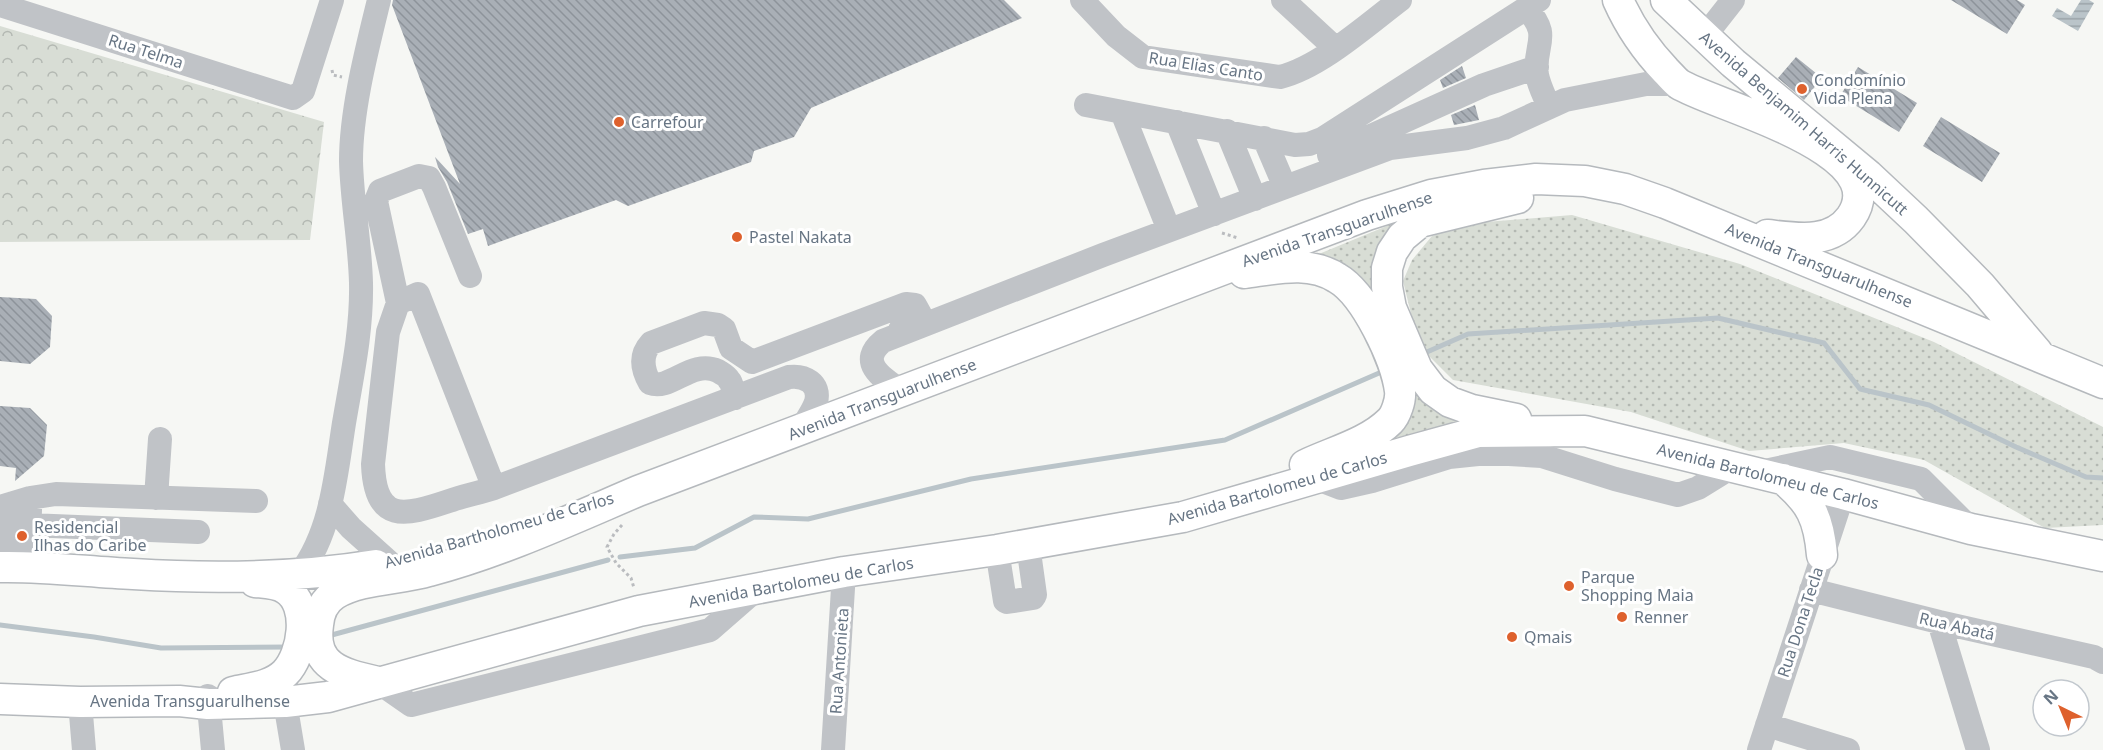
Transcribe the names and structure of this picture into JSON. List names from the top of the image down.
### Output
{
  "streets": {
    "main road": [
      "Avenida Benjamim Harris Hunnicutt",
      "Avenida Transguarulhense",
      "Avenida Bartolomeu de Carlos",
      "Avenida Bartholomeu de Carlos"
    ],
    "street": [
      "Rua Telma",
      "Rua Elias Canto",
      "Rua Dona Tecla",
      "Rua Abatá",
      "Rua Antonieta"
    ]
  },
  "crossings": [
    ["Avenida Benjamim Harris Hunnicutt", "Avenida Transguarulhense"],
    ["Avenida Transguarulhense", "Avenida Bartolomeu de Carlos"],
    ["Avenida Transguarulhense", "Avenida Bartholomeu de Carlos"],
    ["Avenida Bartolomeu de Carlos", "Rua Dona Tecla"],
    ["Avenida Bartolomeu de Carlos", "Rua Antonieta"],
    ["Rua Dona Tecla", "Rua Abatá"]
  ],
  "places": [
    "Condomínio Vida Plena",
    "Carrefour",
    "Pastel Nakata",
    "Residencial Ilhas do Caribe",
    "Parque Shopping Maia",
    "Renner",
    "Qmais"
  ],
  "north": "top left"
}
